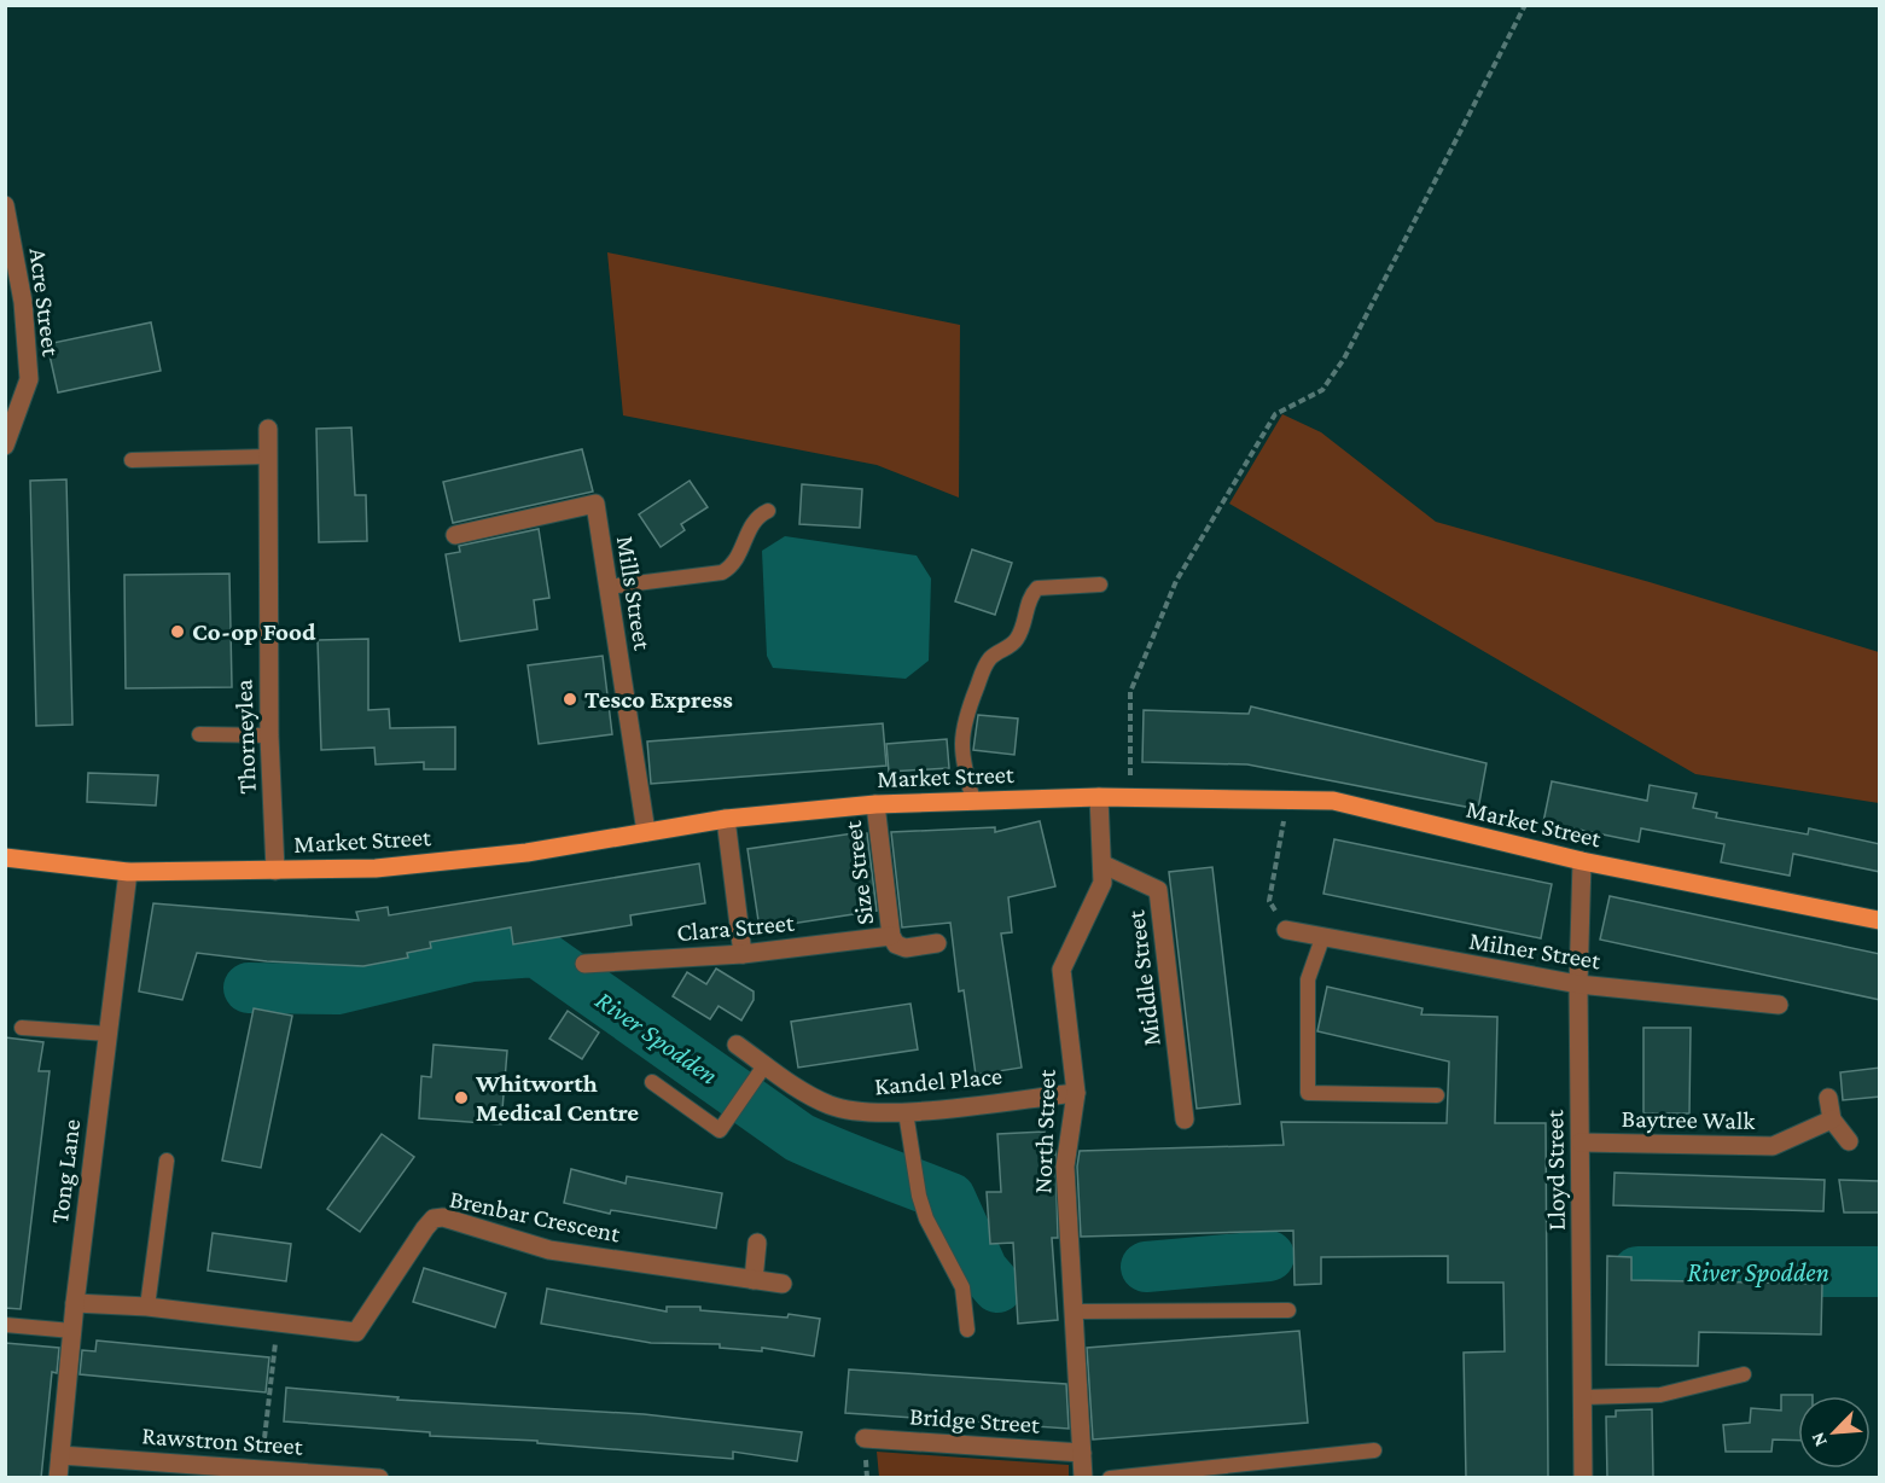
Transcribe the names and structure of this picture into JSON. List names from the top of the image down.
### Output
{
  "streets": {
    "main road": ["Market Street"],
    "street": [
      "Acre Street",
      "Mills Street",
      "Thorneylea",
      "Size Street",
      "Clara Street",
      "Milner Street",
      "Middle Street",
      "Kandel Place",
      "Baytree Walk",
      "North Street",
      "Lloyd Street",
      "Tong Lane",
      "Brenbar Crescent",
      "Bridge Street",
      "Rawstron Street"
    ]
  },
  "crossings": [
    ["Mills Street", "Market Street"],
    ["Thorneylea", "Market Street"],
    ["Market Street", "Size Street"],
    ["Market Street", "North Street"],
    ["Market Street", "Lloyd Street"],
    ["Market Street", "Tong Lane"],
    ["Size Street", "Clara Street"],
    ["Milner Street", "Lloyd Street"],
    ["Middle Street", "North Street"],
    ["Kandel Place", "North Street"],
    ["Baytree Walk", "Lloyd Street"],
    ["North Street", "Bridge Street"],
    ["Tong Lane", "Brenbar Crescent"],
    ["Tong Lane", "Rawstron Street"]
  ],
  "water": ["River Spodden"],
  "places": ["Co-op Food", "Tesco Express", "Whitworth Medical Centre"],
  "north": "bottom left"
}
